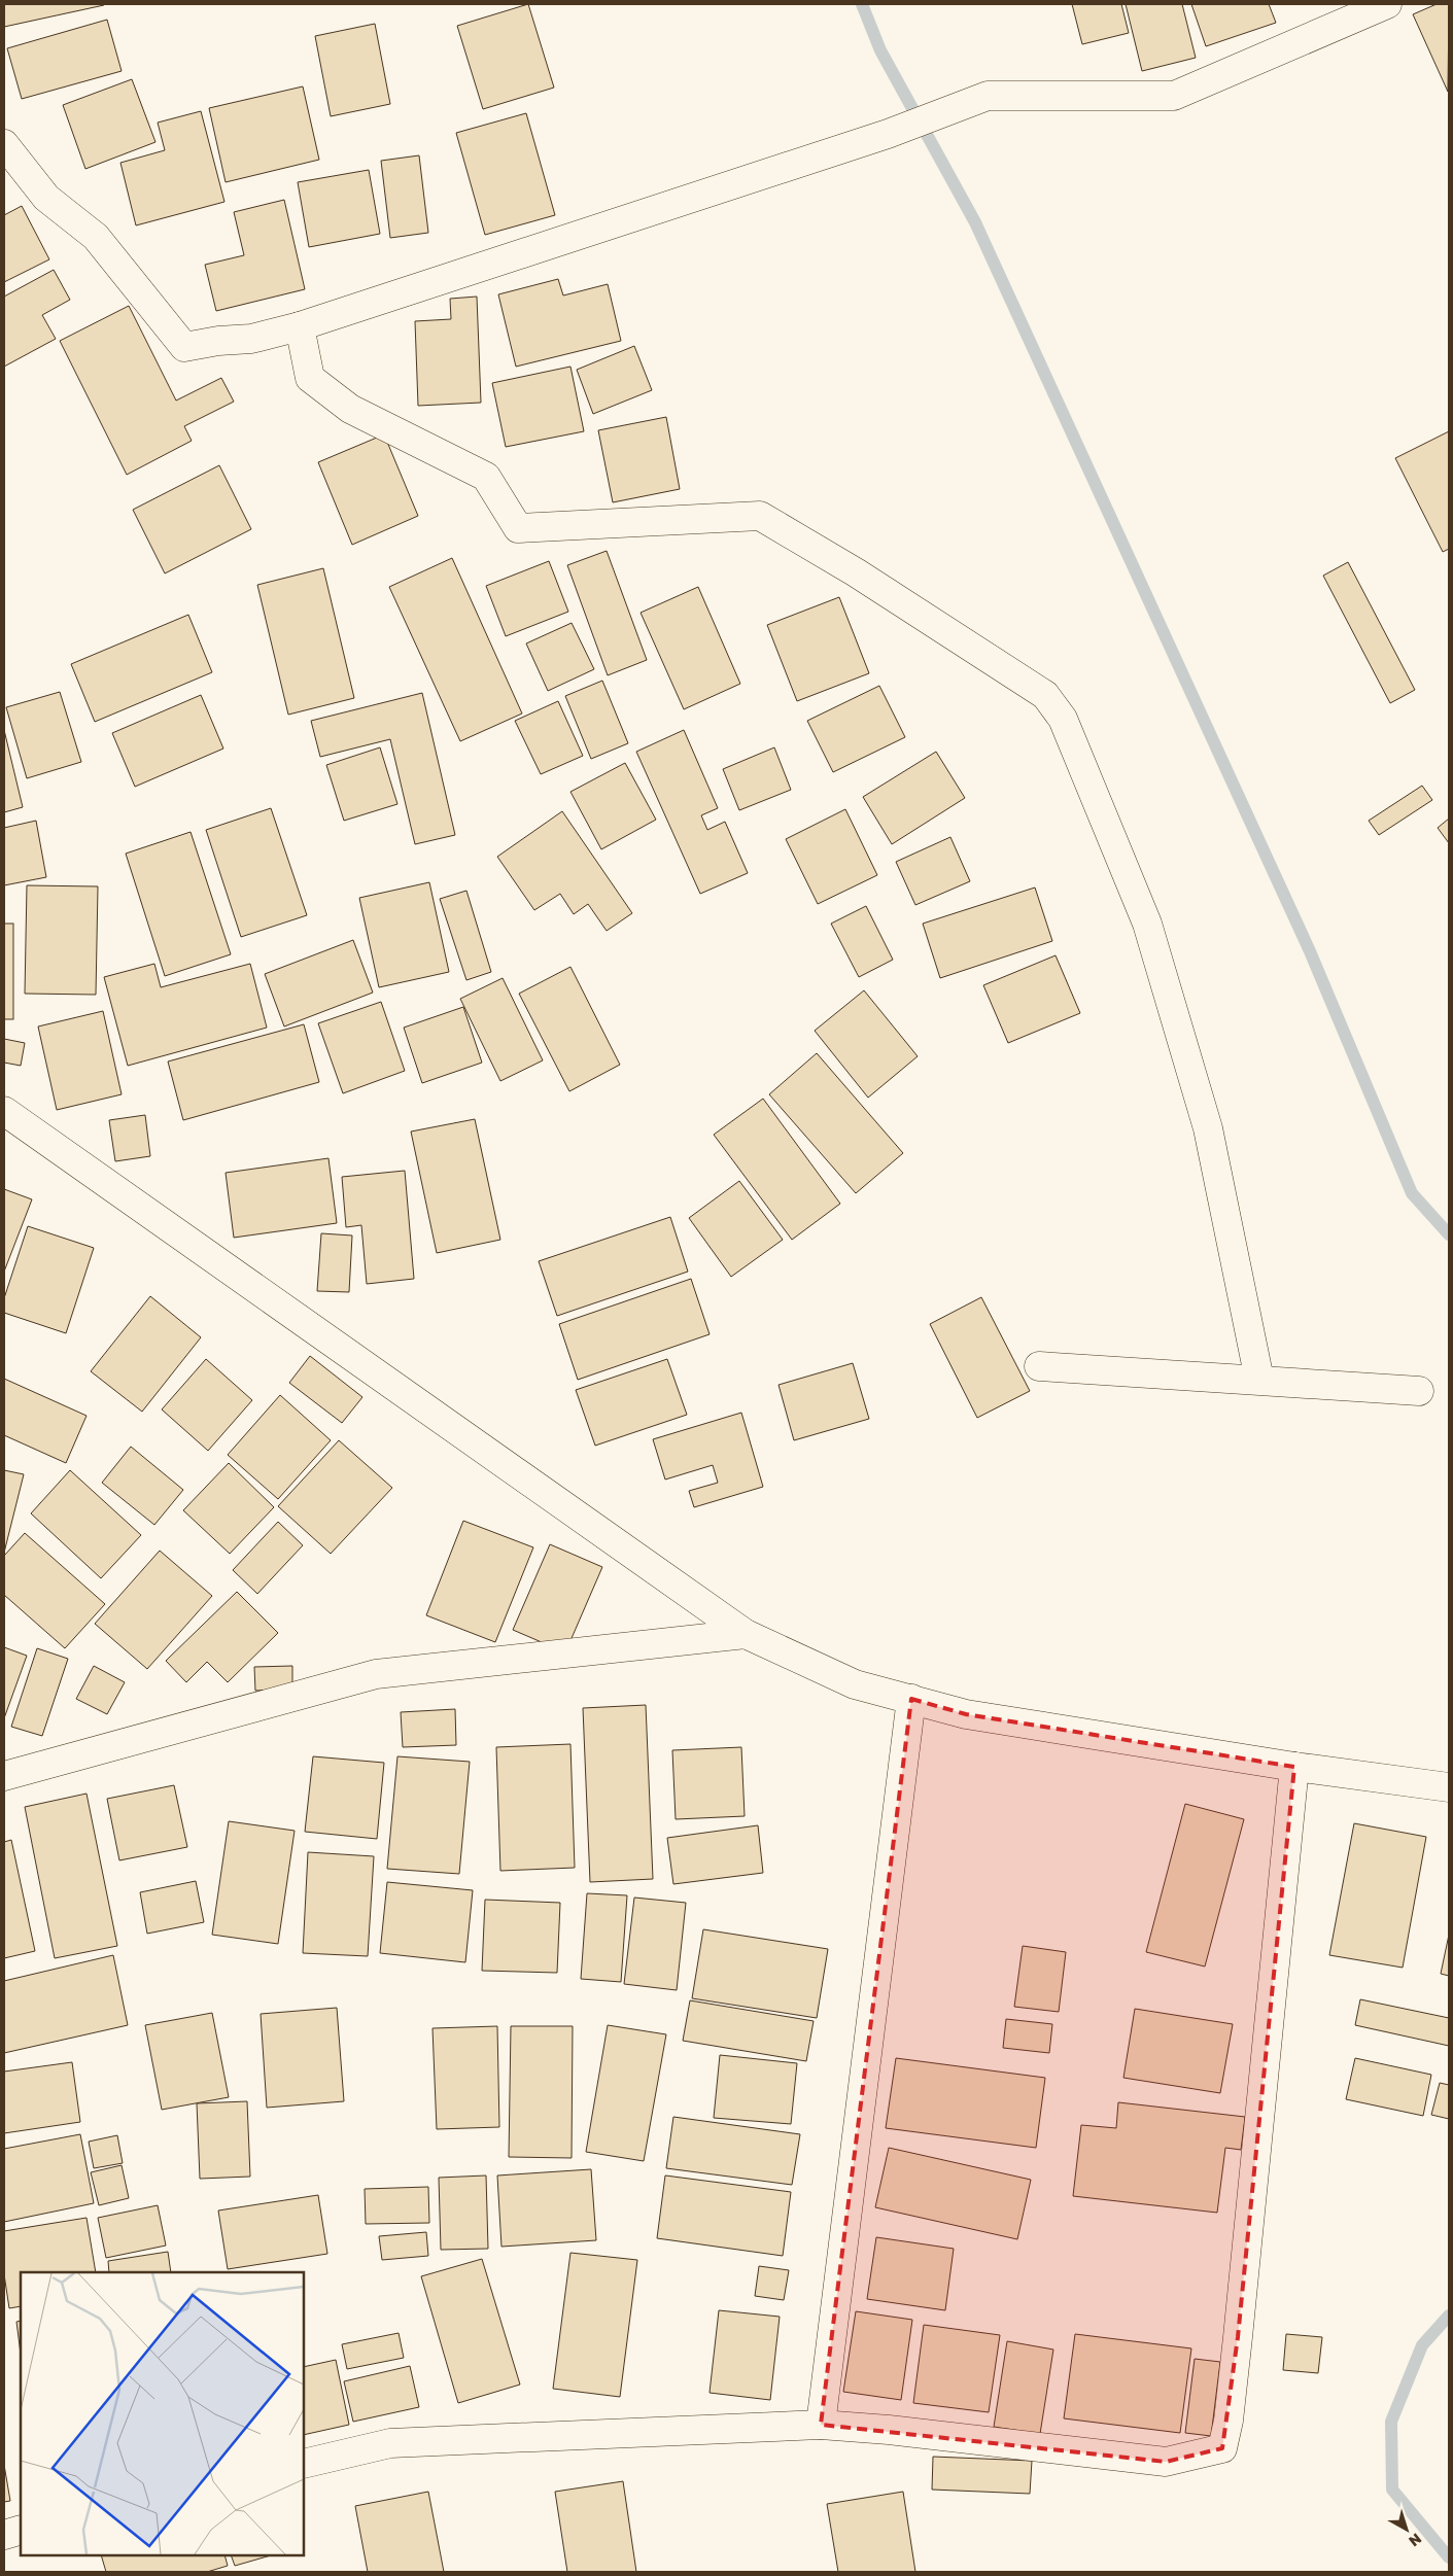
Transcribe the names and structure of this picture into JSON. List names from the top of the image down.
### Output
{
  "north": "bottom right"
}
